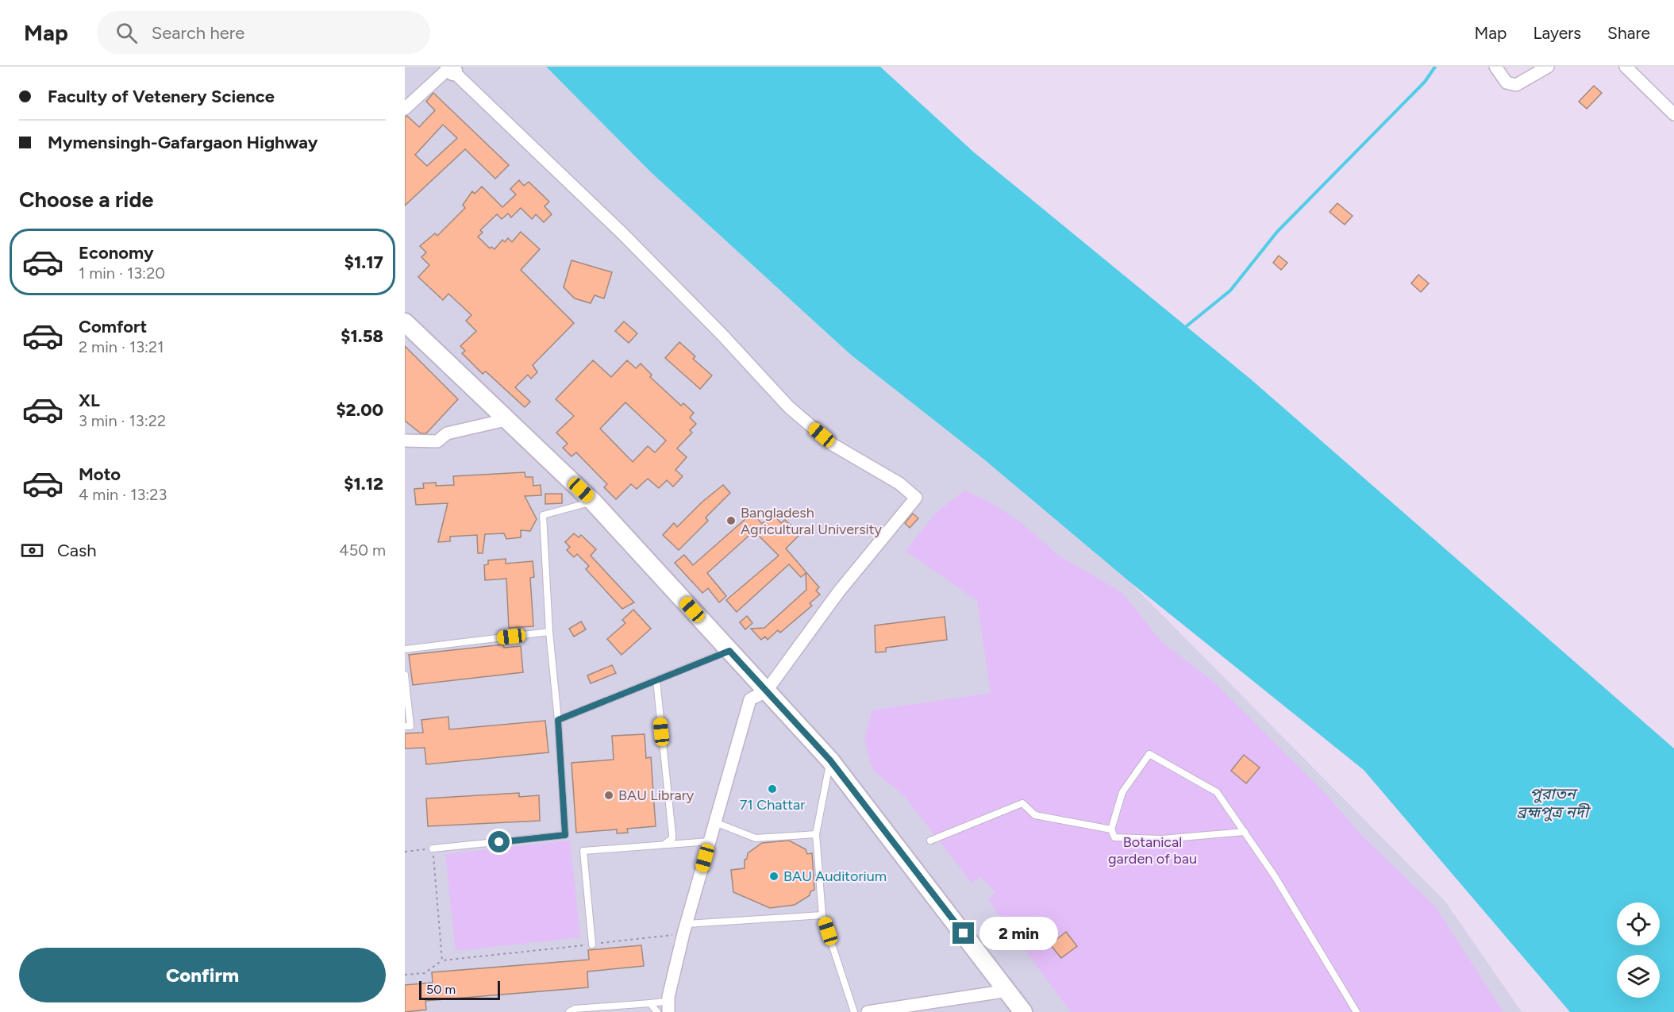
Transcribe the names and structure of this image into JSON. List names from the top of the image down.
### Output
{
  "water": ["পুরাতন ব্রহ্মপুত্র নদী"],
  "parks": ["Botanical garden of bau"],
  "places": [
    "Bangladesh Agricultural University",
    "71 Chattar",
    "BAU Library",
    "BAU Auditorium"
  ],
  "scale_bar": "50 m",
  "page": {
    "header": "Map",
    "search": "Search here",
    "nav": ["Map", "Layers", "Share"],
    "banner": ["Faculty of Vetenery Science", "Mymensingh-Gafargaon Highway"],
    "heading": "Choose a ride",
    "list": [
      {
        "name": "Economy",
        "note": "1 min · 13:20",
        "value": "$1.17"
      },
      {
        "name": "Comfort",
        "note": "2 min · 13:21",
        "value": "$1.58"
      },
      {
        "name": "XL",
        "note": "3 min · 13:22",
        "value": "$2.00"
      },
      {
        "name": "Moto",
        "note": "4 min · 13:23",
        "value": "$1.12"
      }
    ],
    "pay": ["Cash", "450 m"],
    "bubble": "2 min",
    "buttons": "Confirm",
    "scale": "50 m"
  }
}
